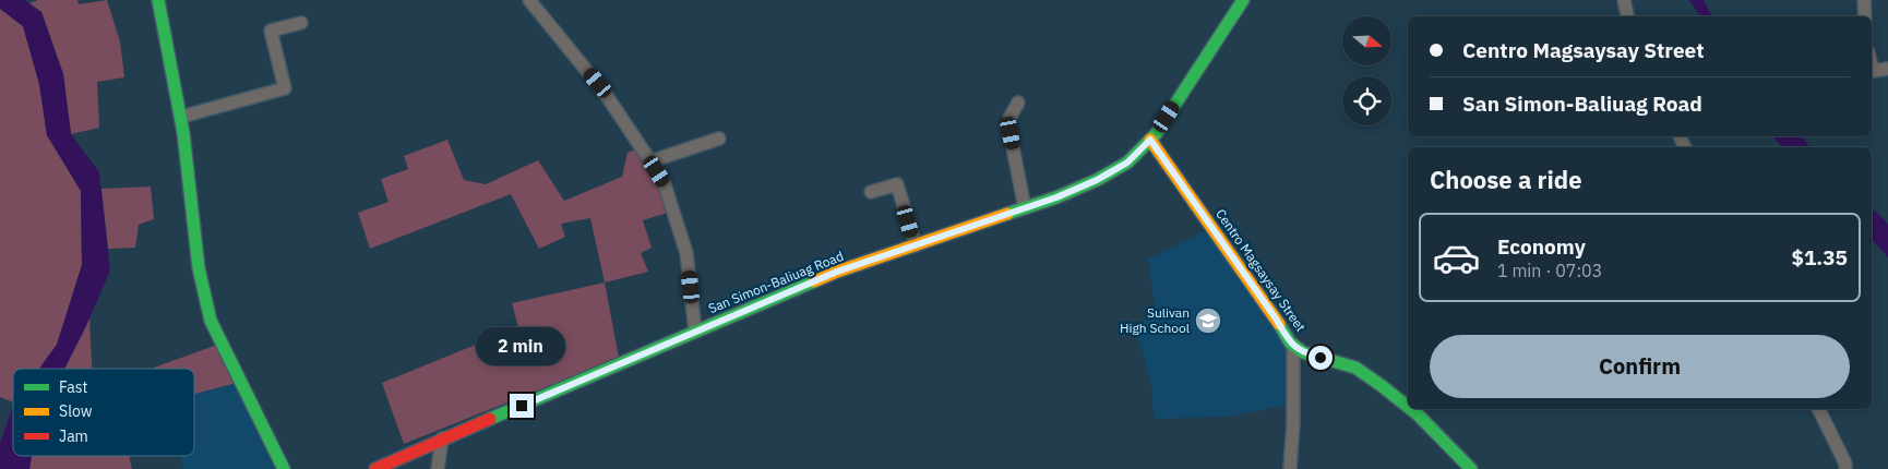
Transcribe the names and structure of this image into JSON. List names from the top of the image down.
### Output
{
  "streets": {
    "main road": ["Centro Magsaysay Street", "San Simon-Baliuag Road"]
  },
  "crossings": [
    ["Centro Magsaysay Street", "San Simon-Baliuag Road"]
  ],
  "places": {
    "school or university": ["Sulivan High School"]
  },
  "legend": ["Fast", "Slow", "Jam"],
  "north": "right",
  "page": {
    "banner": ["Centro Magsaysay Street", "San Simon-Baliuag Road"],
    "heading": "Choose a ride",
    "list": [
      {
        "name": "Economy",
        "note": "1 min · 07:03",
        "value": "$1.35"
      }
    ],
    "buttons": "Confirm",
    "bubble": "2 min"
  }
}
